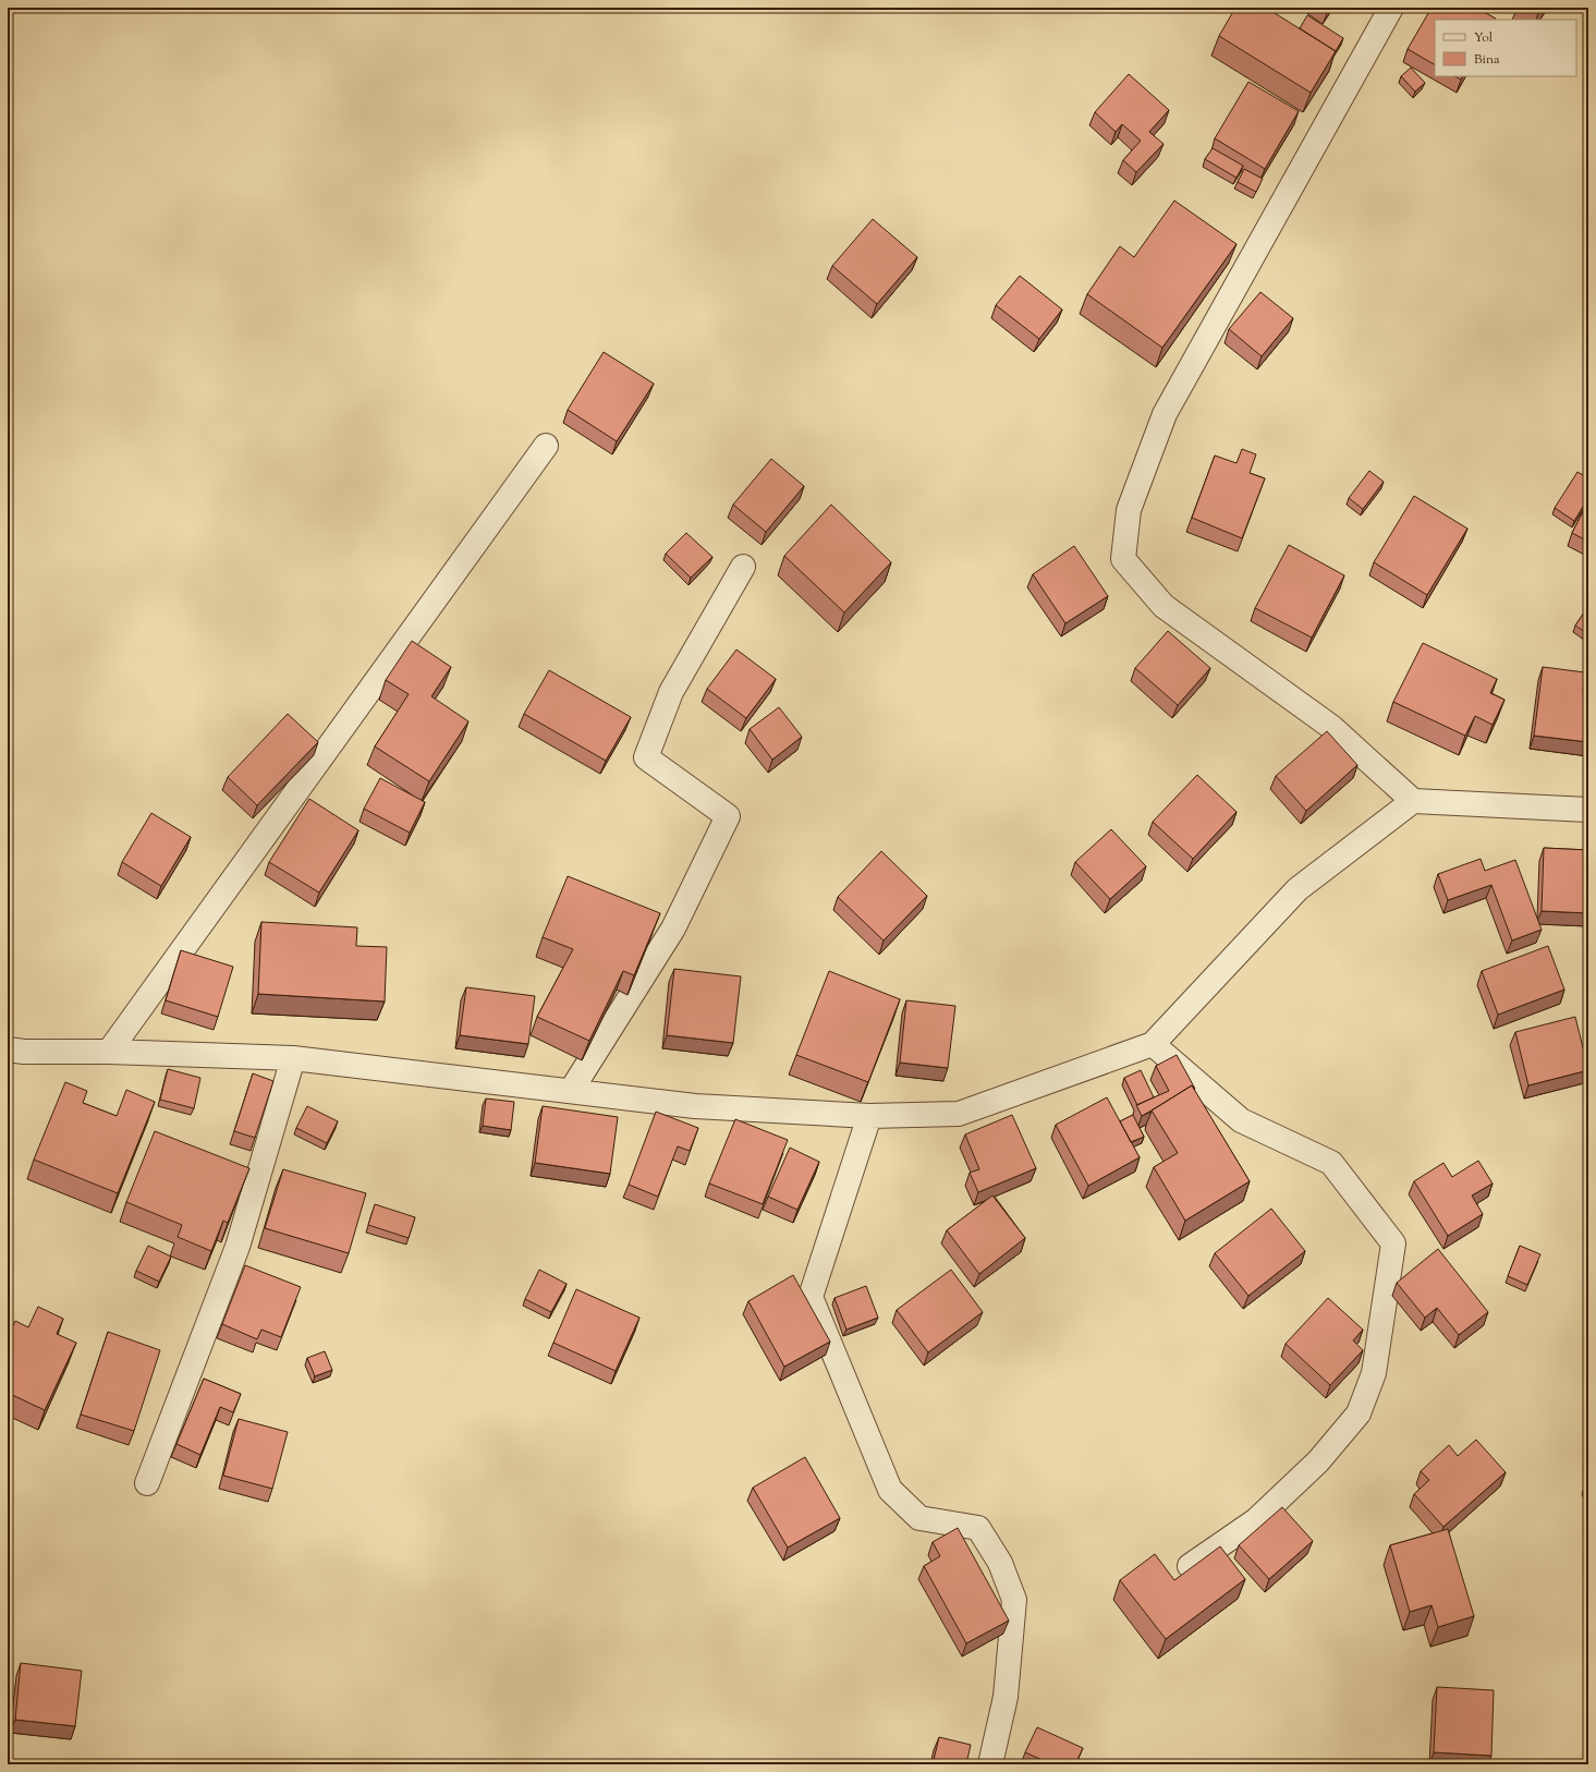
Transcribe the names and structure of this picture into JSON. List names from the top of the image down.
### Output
{
  "legend": ["Yol", "Bina"]
}
